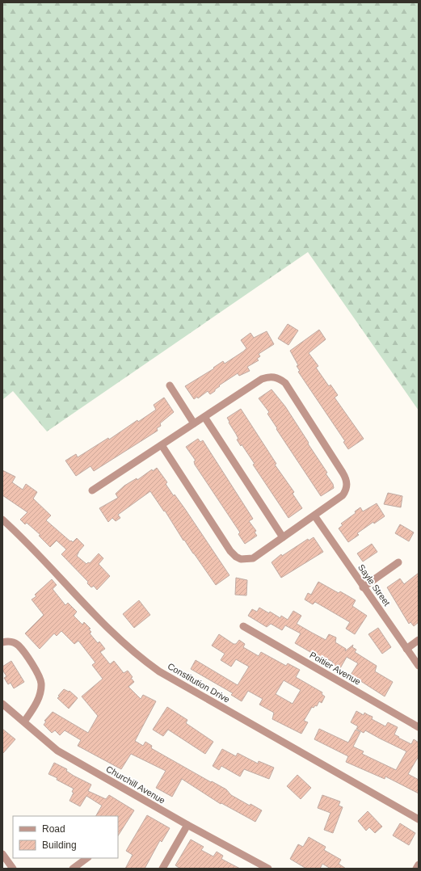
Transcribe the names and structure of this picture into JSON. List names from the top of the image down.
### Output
{
  "streets": {
    "street": [
      "Sayle Street",
      "Poitier Avenue",
      "Constitution Drive",
      "Churchill Avenue"
    ]
  },
  "legend": ["Road", "Building"]
}
